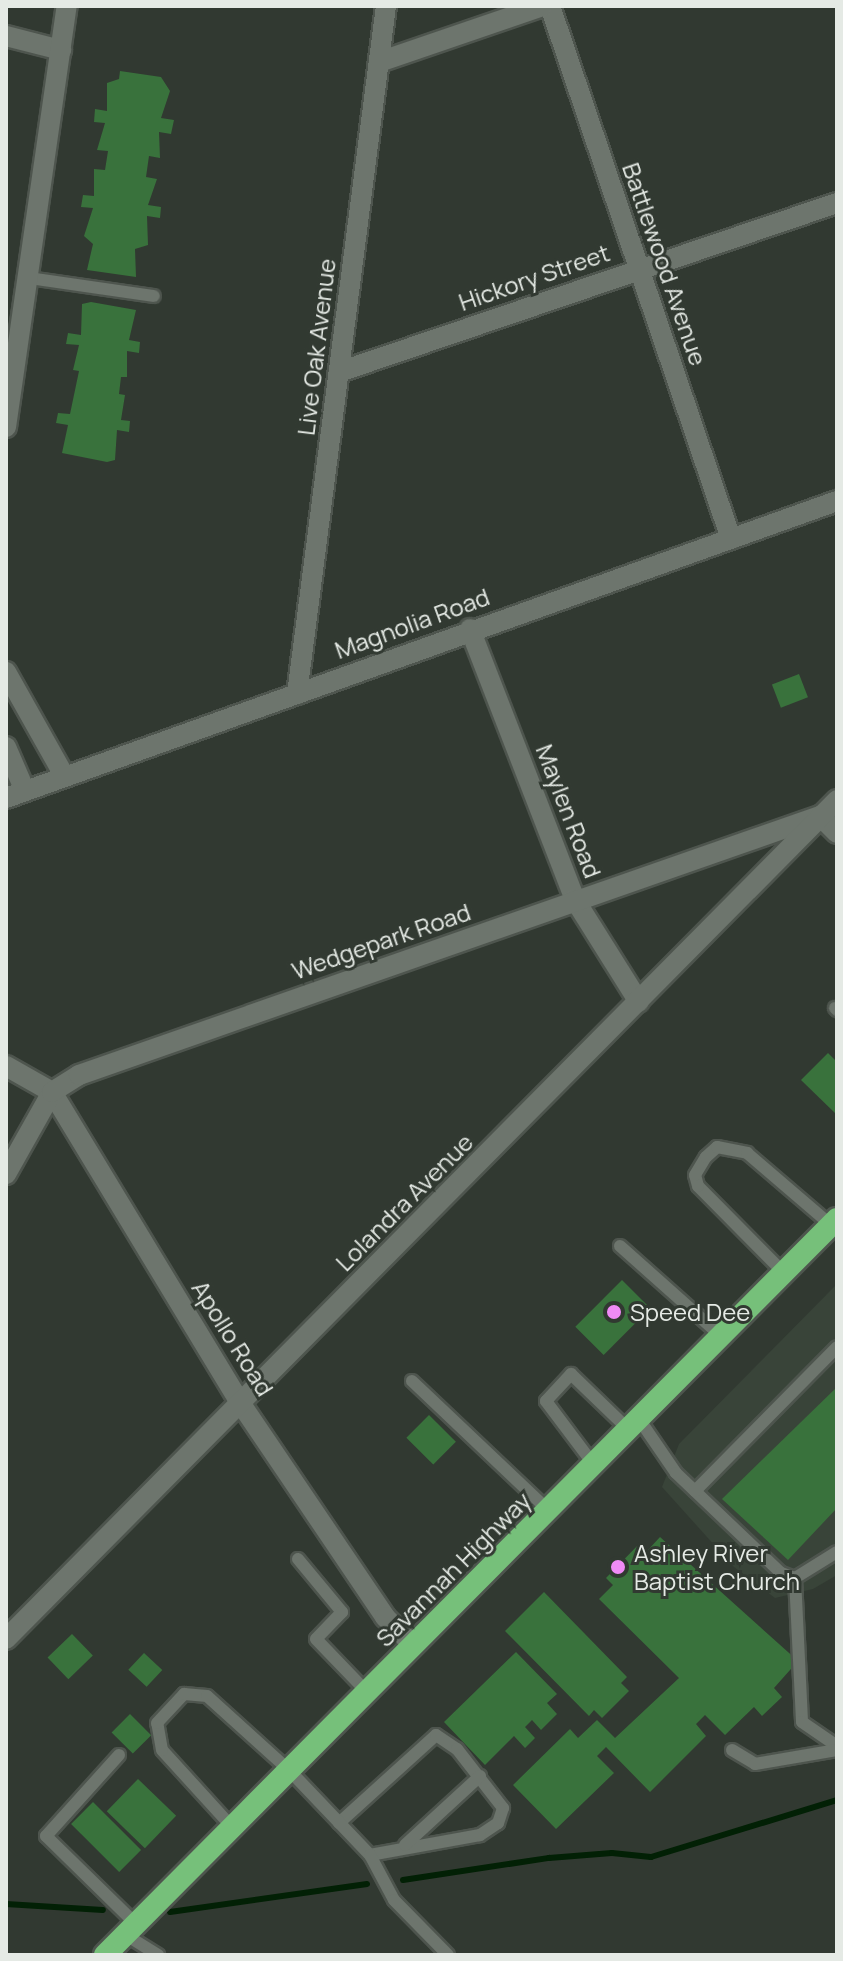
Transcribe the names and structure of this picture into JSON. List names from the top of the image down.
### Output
{
  "streets": {
    "highway": ["Savannah Highway"],
    "street": [
      "Battlewood Avenue",
      "Hickory Street",
      "Live Oak Avenue",
      "Magnolia Road",
      "Maylen Road",
      "Wedgepark Road",
      "Lolandra Avenue",
      "Apollo Road"
    ]
  },
  "crossings": [
    ["Battlewood Avenue", "Hickory Street"],
    ["Battlewood Avenue", "Magnolia Road"],
    ["Hickory Street", "Live Oak Avenue"],
    ["Live Oak Avenue", "Magnolia Road"],
    ["Magnolia Road", "Maylen Road"],
    ["Maylen Road", "Wedgepark Road"],
    ["Maylen Road", "Lolandra Avenue"],
    ["Wedgepark Road", "Lolandra Avenue"],
    ["Wedgepark Road", "Apollo Road"],
    ["Lolandra Avenue", "Apollo Road"],
    ["Apollo Road", "Savannah Highway"]
  ],
  "places": ["Speed Dee", "Ashley River Baptist Church"]
}
